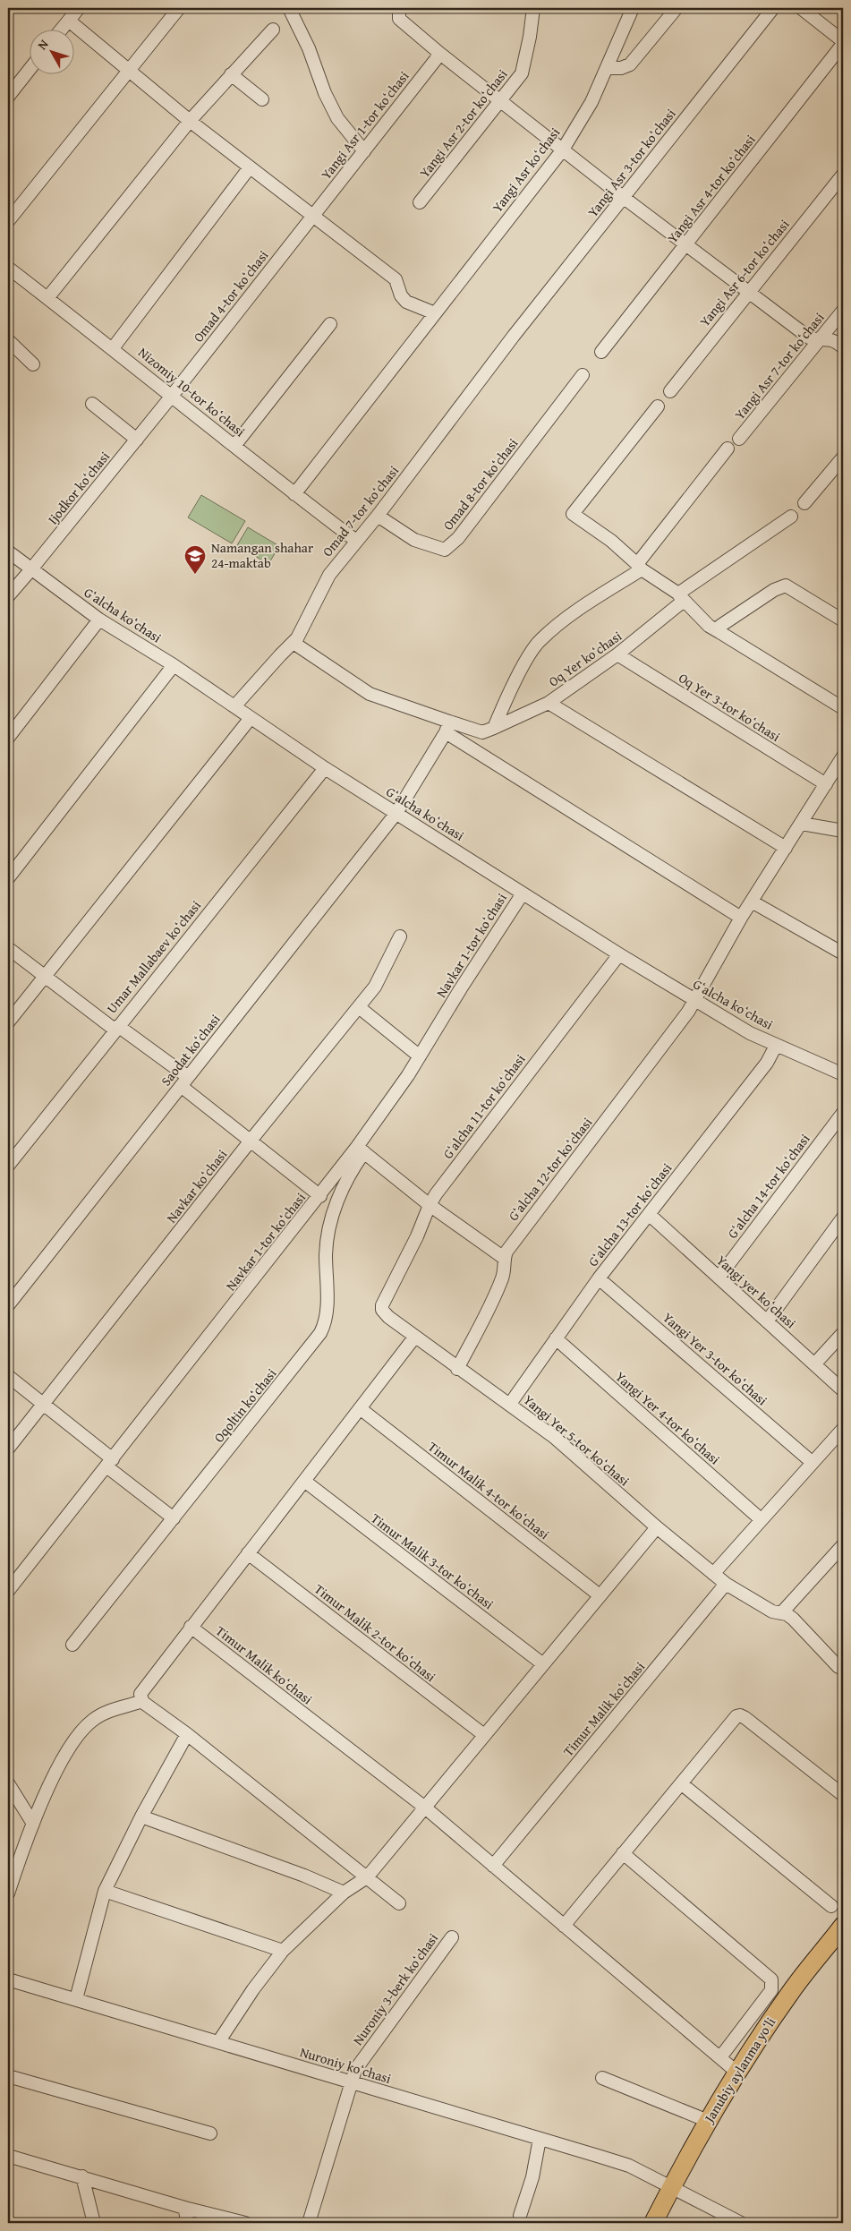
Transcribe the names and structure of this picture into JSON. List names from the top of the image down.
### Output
{
  "streets": {
    "highway": ["Janubiy aylanma yoʻli"],
    "street": [
      "Yangi Asr 2-tor koʻchasi",
      "Yangi Asr 1-tor koʻchasi",
      "Yangi Asr 3-tor koʻchasi",
      "Yangi Asr koʻchasi",
      "Yangi Asr 4-tor koʻchasi",
      "Yangi Asr 6-tor koʻchasi",
      "Omad 4-tor koʻchasi",
      "Yangi Asr 7-tor koʻchasi",
      "Nizomiy 10-tor koʻchasi",
      "Omad 8-tor koʻchasi",
      "Ijodkor koʻchasi",
      "Omad 7-tor koʻchasi",
      "Gʻalcha koʻchasi",
      "Oq Yer koʻchasi",
      "Oq Yer 3-tor koʻchasi",
      "Navkar 1-tor koʻchasi",
      "Umar Mallabaev koʻchasi",
      "Saodat koʻchasi",
      "Gʻalcha 11-tor koʻchasi",
      "Gʻalcha 12-tor koʻchasi",
      "Navkar koʻchasi",
      "Gʻalcha 14-tor koʻchasi",
      "Gʻalcha 13-tor koʻchasi",
      "Yangi yer koʻchasi",
      "Yangi Yer 3-tor koʻchasi",
      "Oqoltin koʻchasi",
      "Yangi Yer 4-tor koʻchasi",
      "Yangi Yer 5-tor koʻchasi",
      "Timur Malik 4-tor koʻchasi",
      "Timur Malik 3-tor koʻchasi",
      "Timur Malik 2-tor koʻchasi",
      "Timur Malik koʻchasi",
      "Nuroniy 3-berk koʻchasi",
      "Nuroniy koʻchasi"
    ]
  },
  "crossings": [
    ["Yangi Asr 1-tor koʻchasi", "Omad 4-tor koʻchasi"],
    ["Yangi Asr 3-tor koʻchasi", "Omad 7-tor koʻchasi"],
    ["Yangi Asr koʻchasi", "Nizomiy 10-tor koʻchasi"],
    ["Omad 4-tor koʻchasi", "Nizomiy 10-tor koʻchasi"],
    ["Omad 4-tor koʻchasi", "Ijodkor koʻchasi"],
    ["Nizomiy 10-tor koʻchasi", "Ijodkor koʻchasi"],
    ["Nizomiy 10-tor koʻchasi", "Omad 7-tor koʻchasi"],
    ["Omad 8-tor koʻchasi", "Omad 7-tor koʻchasi"],
    ["Ijodkor koʻchasi", "Gʻalcha koʻchasi"],
    ["Omad 7-tor koʻchasi", "Gʻalcha koʻchasi"],
    ["Gʻalcha koʻchasi", "Navkar 1-tor koʻchasi"],
    ["Gʻalcha koʻchasi", "Umar Mallabaev koʻchasi"],
    ["Gʻalcha koʻchasi", "Saodat koʻchasi"],
    ["Gʻalcha koʻchasi", "Gʻalcha 11-tor koʻchasi"],
    ["Gʻalcha koʻchasi", "Gʻalcha 12-tor koʻchasi"],
    ["Gʻalcha koʻchasi", "Gʻalcha 13-tor koʻchasi"],
    ["Oq Yer koʻchasi", "Oq Yer 3-tor koʻchasi"],
    ["Navkar 1-tor koʻchasi", "Oqoltin koʻchasi"],
    ["Gʻalcha 11-tor koʻchasi", "Yangi Yer 5-tor koʻchasi"],
    ["Gʻalcha 12-tor koʻchasi", "Yangi Yer 5-tor koʻchasi"],
    ["Gʻalcha 14-tor koʻchasi", "Yangi yer koʻchasi"],
    ["Gʻalcha 13-tor koʻchasi", "Yangi yer koʻchasi"],
    ["Gʻalcha 13-tor koʻchasi", "Yangi Yer 3-tor koʻchasi"],
    ["Gʻalcha 13-tor koʻchasi", "Yangi Yer 4-tor koʻchasi"],
    ["Gʻalcha 13-tor koʻchasi", "Yangi Yer 5-tor koʻchasi"],
    ["Timur Malik koʻchasi", "Janubiy aylanma yoʻli"],
    ["Nuroniy 3-berk koʻchasi", "Nuroniy koʻchasi"],
    ["Nuroniy koʻchasi", "Janubiy aylanma yoʻli"]
  ],
  "places": {
    "school or university": ["Namangan shahar 24-maktab"]
  },
  "north": "top left"
}
